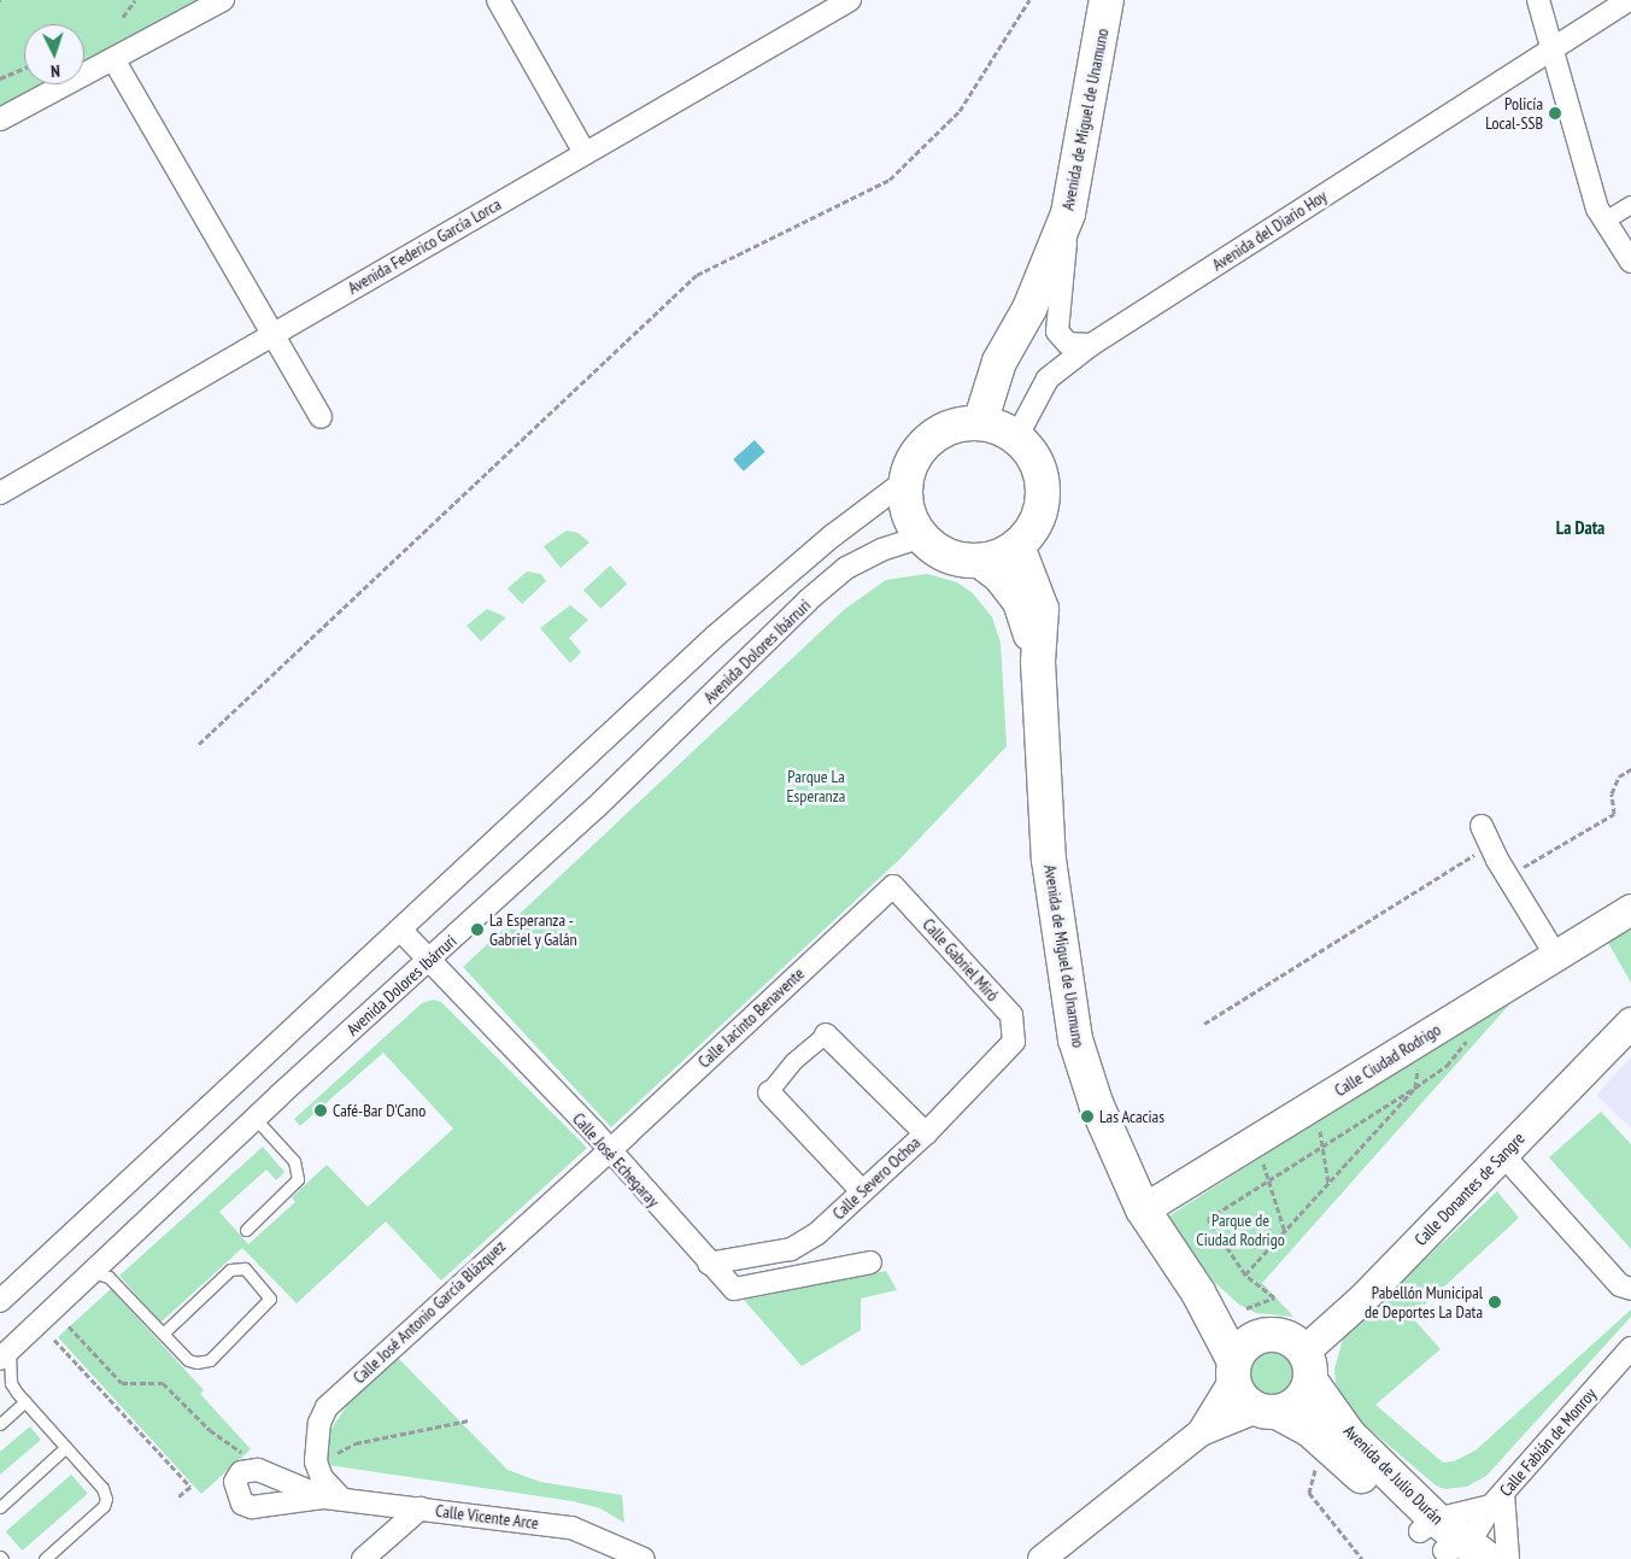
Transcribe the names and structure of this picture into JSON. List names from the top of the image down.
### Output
{
  "streets": {
    "main road": [
      "Avenida de Miguel de Unamuno",
      "Calle Ciudad Rodrigo",
      "Calle Donantes de Sangre",
      "Avenida de Julio Durán"
    ],
    "street": [
      "Avenida del Diario Hoy",
      "Avenida Federico García Lorca",
      "Avenida Dolores Ibárruri",
      "Calle Gabriel Miró",
      "Calle Jacinto Benavente",
      "Calle José Echegaray",
      "Calle Severo Ochoa",
      "Calle José Antonio García Blázquez",
      "Calle Fabián de Monroy",
      "Calle Vicente Arce"
    ]
  },
  "crossings": [
    ["Avenida de Miguel de Unamuno", "Avenida del Diario Hoy"],
    ["Avenida de Miguel de Unamuno", "Avenida Dolores Ibárruri"],
    ["Avenida de Miguel de Unamuno", "Calle Ciudad Rodrigo"],
    ["Avenida de Miguel de Unamuno", "Calle Donantes de Sangre"],
    ["Avenida de Miguel de Unamuno", "Avenida de Julio Durán"],
    ["Avenida del Diario Hoy", "Avenida Dolores Ibárruri"],
    ["Avenida Dolores Ibárruri", "Calle José Echegaray"],
    ["Calle Gabriel Miró", "Calle Jacinto Benavente"],
    ["Calle Gabriel Miró", "Calle Severo Ochoa"],
    ["Calle Jacinto Benavente", "Calle José Echegaray"],
    ["Calle Jacinto Benavente", "Calle José Antonio García Blázquez"],
    ["Calle José Echegaray", "Calle Severo Ochoa"],
    ["Calle José Echegaray", "Calle José Antonio García Blázquez"],
    ["Calle Donantes de Sangre", "Avenida de Julio Durán"],
    ["Calle José Antonio García Blázquez", "Calle Vicente Arce"],
    ["Calle Fabián de Monroy", "Avenida de Julio Durán"]
  ],
  "districts": ["La Data"],
  "parks": ["Parque La Esperanza", "Parque de Ciudad Rodrigo"],
  "places": [
    "Policía Local-SSB",
    "La Esperanza - Gabriel y Galán",
    "Café-Bar D'Cano",
    "Las Acacias",
    "Pabellón Municipal de Deportes La Data"
  ],
  "north": "bottom"
}
